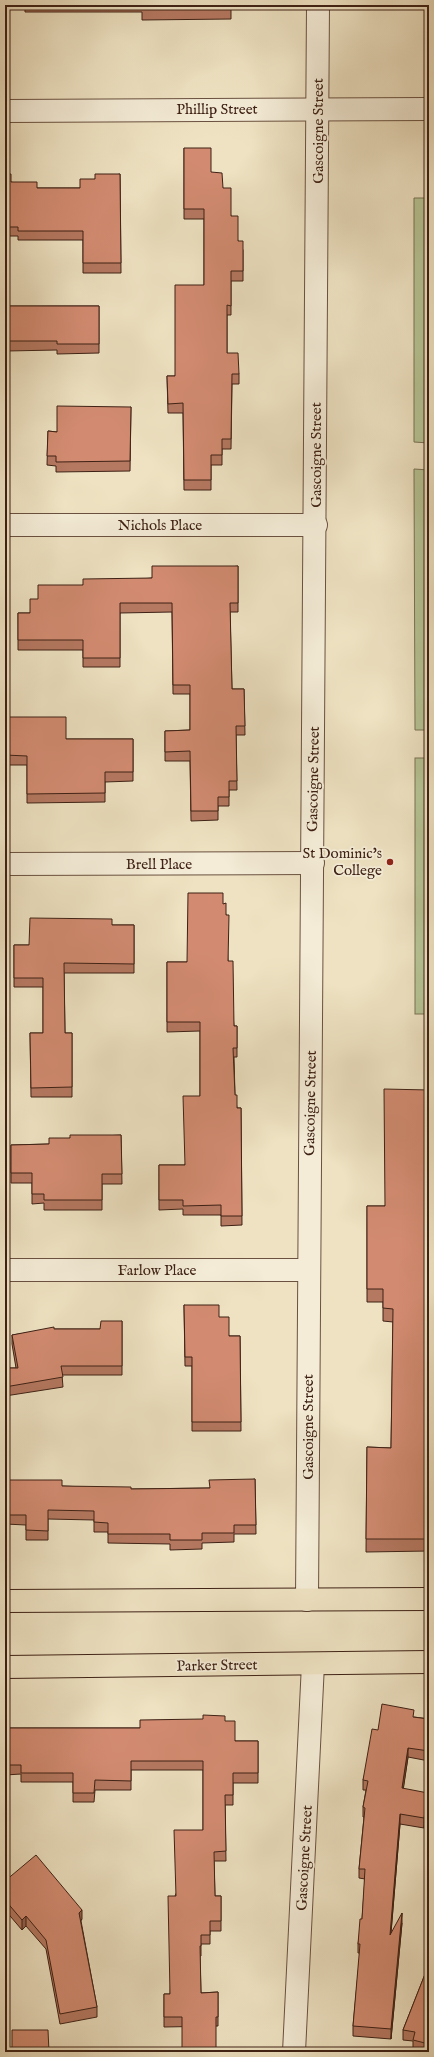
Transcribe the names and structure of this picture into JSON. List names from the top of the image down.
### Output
{
  "streets": {
    "highway": ["Parker Street"],
    "street": [
      "Phillip Street",
      "Gascoigne Street",
      "Nichols Place",
      "Brell Place",
      "Farlow Place"
    ]
  },
  "crossings": [
    ["Phillip Street", "Gascoigne Street"],
    ["Gascoigne Street", "Nichols Place"],
    ["Gascoigne Street", "Brell Place"],
    ["Gascoigne Street", "Farlow Place"],
    ["Gascoigne Street", "Parker Street"]
  ],
  "places": ["St Dominic's College"]
}
